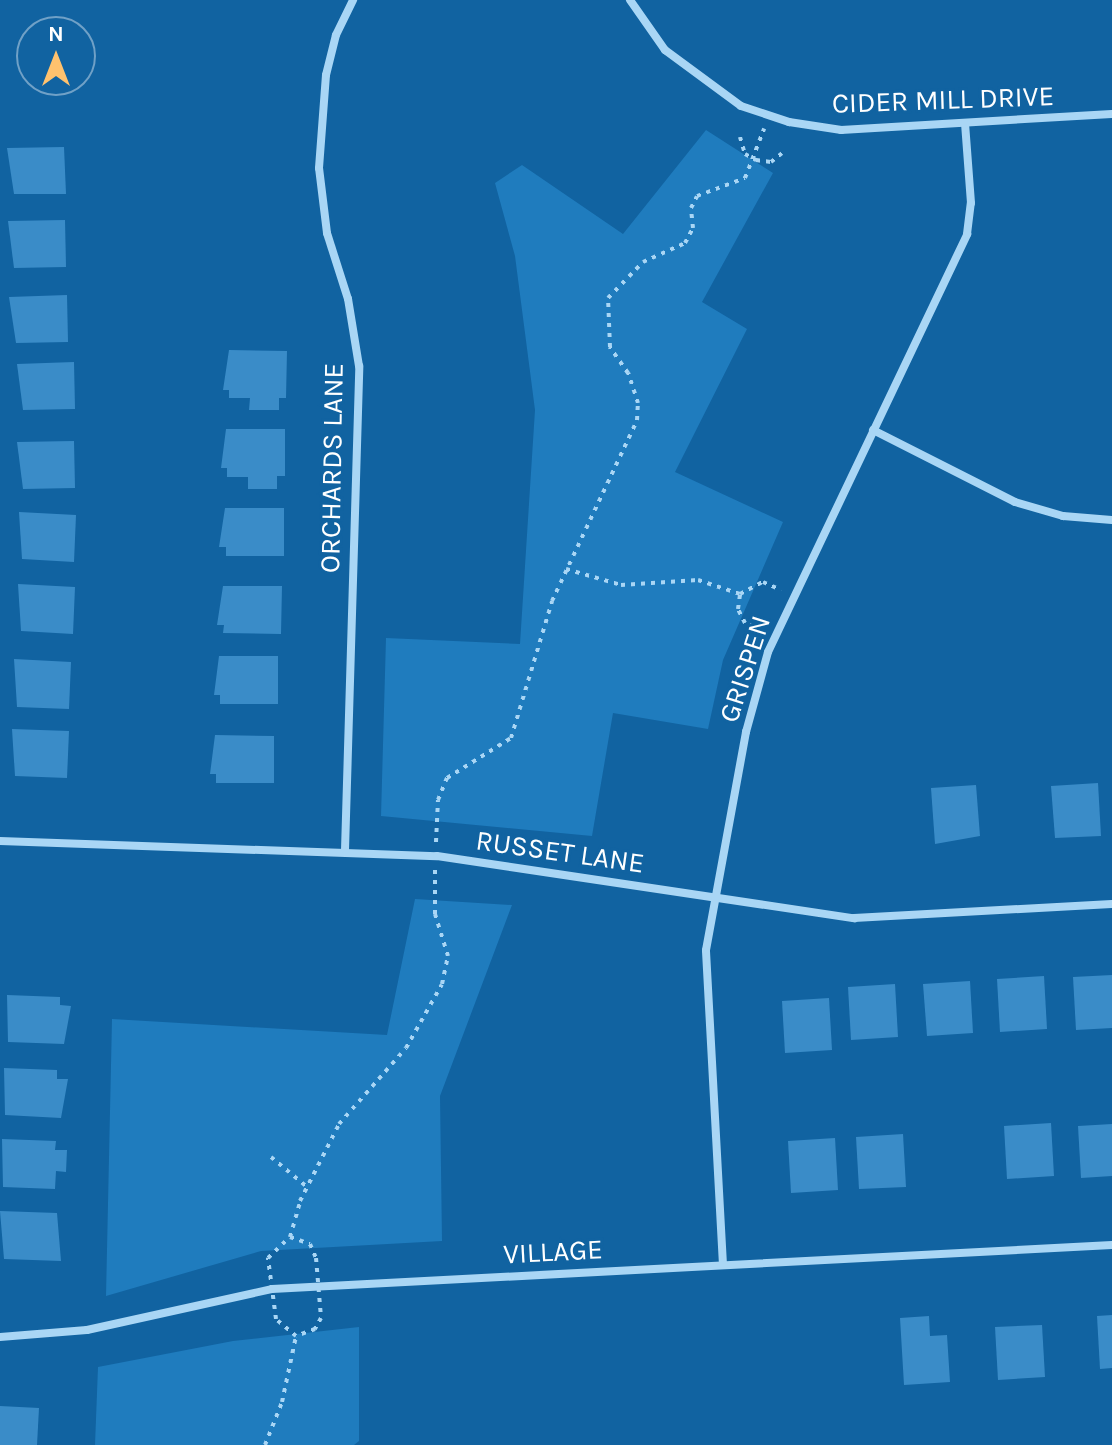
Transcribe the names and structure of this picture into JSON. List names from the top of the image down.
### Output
{
  "streets": {
    "street": [
      "CIDER MILL DRIVE",
      "ORCHARDS LANE",
      "GRISPEN",
      "RUSSET LANE",
      "VILLAGE"
    ]
  },
  "crossings": [
    ["CIDER MILL DRIVE", "GRISPEN"],
    ["ORCHARDS LANE", "RUSSET LANE"],
    ["GRISPEN", "RUSSET LANE"],
    ["GRISPEN", "VILLAGE"]
  ],
  "north": "top"
}
